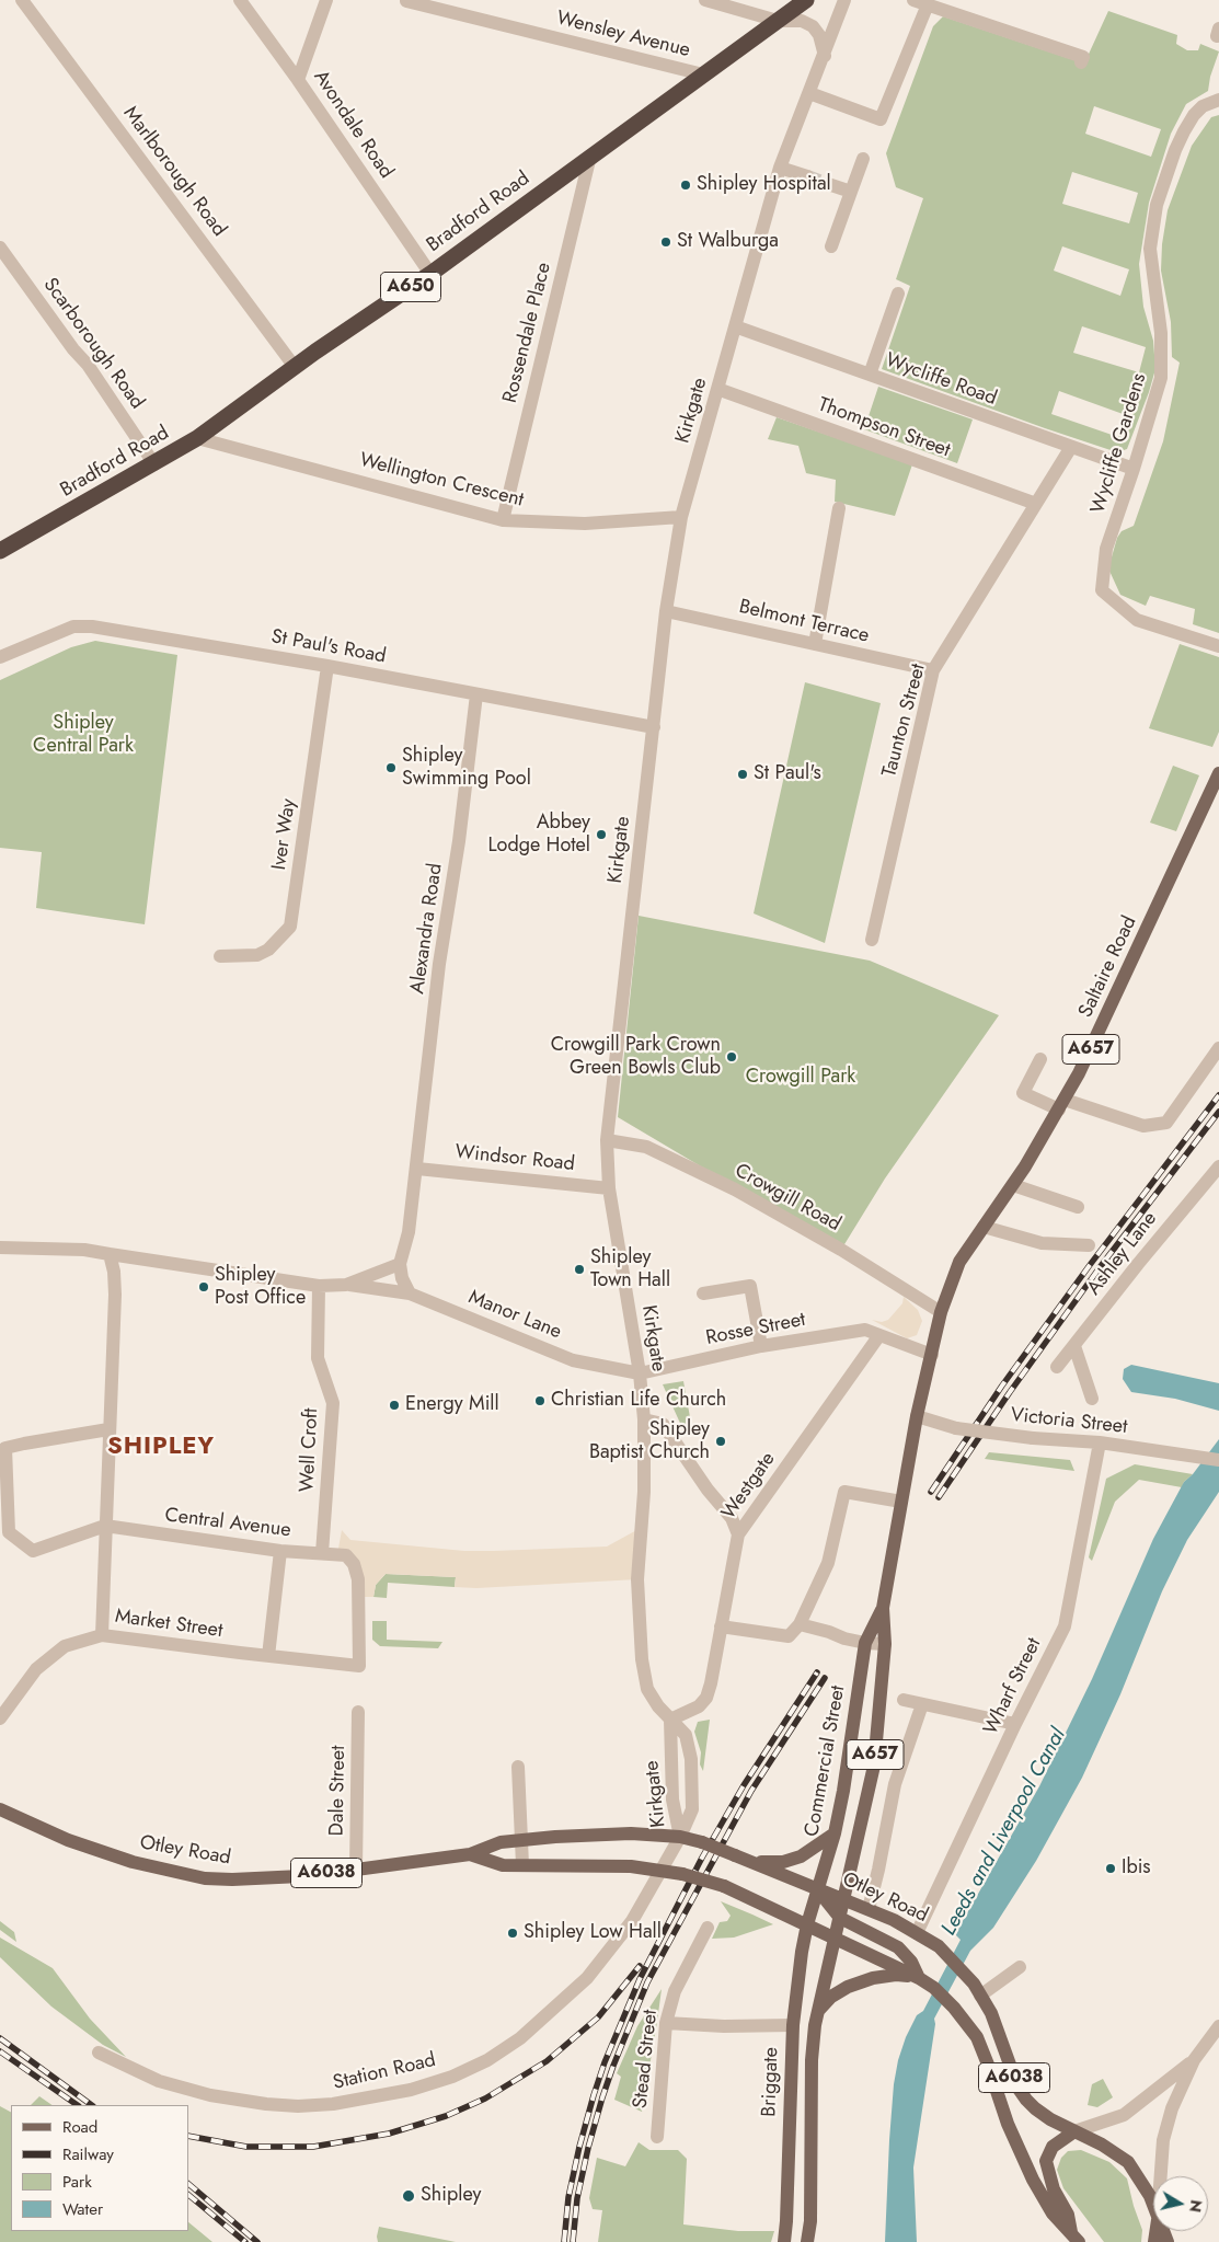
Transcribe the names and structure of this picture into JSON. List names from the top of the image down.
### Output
{
  "streets": {
    "highway": ["Bradford Road", "A650"],
    "main road": [
      "Saltaire Road",
      "A657",
      "Commercial Street",
      "Otley Road",
      "A6038",
      "Briggate"
    ],
    "street": [
      "Wensley Avenue",
      "Avondale Road",
      "Marlborough Road",
      "Rossendale Place",
      "Scarborough Road",
      "Wycliffe Road",
      "Kirkgate",
      "Thompson Street",
      "Wycliffe Gardens",
      "Wellington Crescent",
      "Belmont Terrace",
      "St Paul's Road",
      "Taunton Street",
      "Iver Way",
      "Alexandra Road",
      "Windsor Road",
      "Crowgill Road",
      "Ashley Lane",
      "Manor Lane",
      "Rosse Street",
      "Victoria Street",
      "Well Croft",
      "Westgate",
      "Central Avenue",
      "Market Street",
      "Wharf Street",
      "Dale Street",
      "Stead Street",
      "Station Road"
    ]
  },
  "crossings": [
    ["Wensley Avenue", "Bradford Road"],
    ["Avondale Road", "Bradford Road"],
    ["Marlborough Road", "Bradford Road"],
    ["Bradford Road", "Rossendale Place"],
    ["Bradford Road", "Scarborough Road"],
    ["Bradford Road", "Wellington Crescent"],
    ["Rossendale Place", "Wellington Crescent"],
    ["Wycliffe Road", "Kirkgate"],
    ["Wycliffe Road", "Wycliffe Gardens"],
    ["Wycliffe Road", "Taunton Street"],
    ["Kirkgate", "Thompson Street"],
    ["Kirkgate", "Wellington Crescent"],
    ["Kirkgate", "Belmont Terrace"],
    ["Kirkgate", "St Paul's Road"],
    ["Kirkgate", "Windsor Road"],
    ["Kirkgate", "Crowgill Road"],
    ["Kirkgate", "Manor Lane"],
    ["Kirkgate", "Rosse Street"],
    ["Kirkgate", "Westgate"],
    ["Kirkgate", "Otley Road"],
    ["Kirkgate", "Station Road"],
    ["Thompson Street", "Taunton Street"],
    ["Belmont Terrace", "Taunton Street"],
    ["St Paul's Road", "Iver Way"],
    ["St Paul's Road", "Alexandra Road"],
    ["Alexandra Road", "Windsor Road"],
    ["Saltaire Road", "Crowgill Road"],
    ["Saltaire Road", "Commercial Street"],
    ["Crowgill Road", "Commercial Street"],
    ["Manor Lane", "Rosse Street"],
    ["Rosse Street", "Westgate"],
    ["Victoria Street", "Wharf Street"],
    ["Victoria Street", "Commercial Street"],
    ["Well Croft", "Central Avenue"],
    ["Central Avenue", "Market Street"],
    ["Wharf Street", "Otley Road"],
    ["Commercial Street", "Otley Road"],
    ["Commercial Street", "Briggate"],
    ["Dale Street", "Otley Road"],
    ["Otley Road", "A6038"],
    ["Otley Road", "Station Road"],
    ["Otley Road", "Briggate"]
  ],
  "districts": ["SHIPLEY"],
  "water": ["Leeds and Liverpool Canal"],
  "parks": ["Shipley Central Park", "Crowgill Park"],
  "places": [
    "Shipley Hospital",
    "St Walburga",
    "Shipley Swimming Pool",
    "St Paul's",
    "Abbey Lodge Hotel",
    "Crowgill Park Crown Green Bowls Club",
    "Shipley Town Hall",
    "Shipley Post Office",
    "Christian Life Church",
    "Energy Mill",
    "Shipley Baptist Church",
    "Ibis",
    "Shipley Low Hall",
    "Shipley"
  ],
  "legend": [
    "Road",
    "Railway",
    "Park",
    "Water"
  ],
  "north": "right"
}
